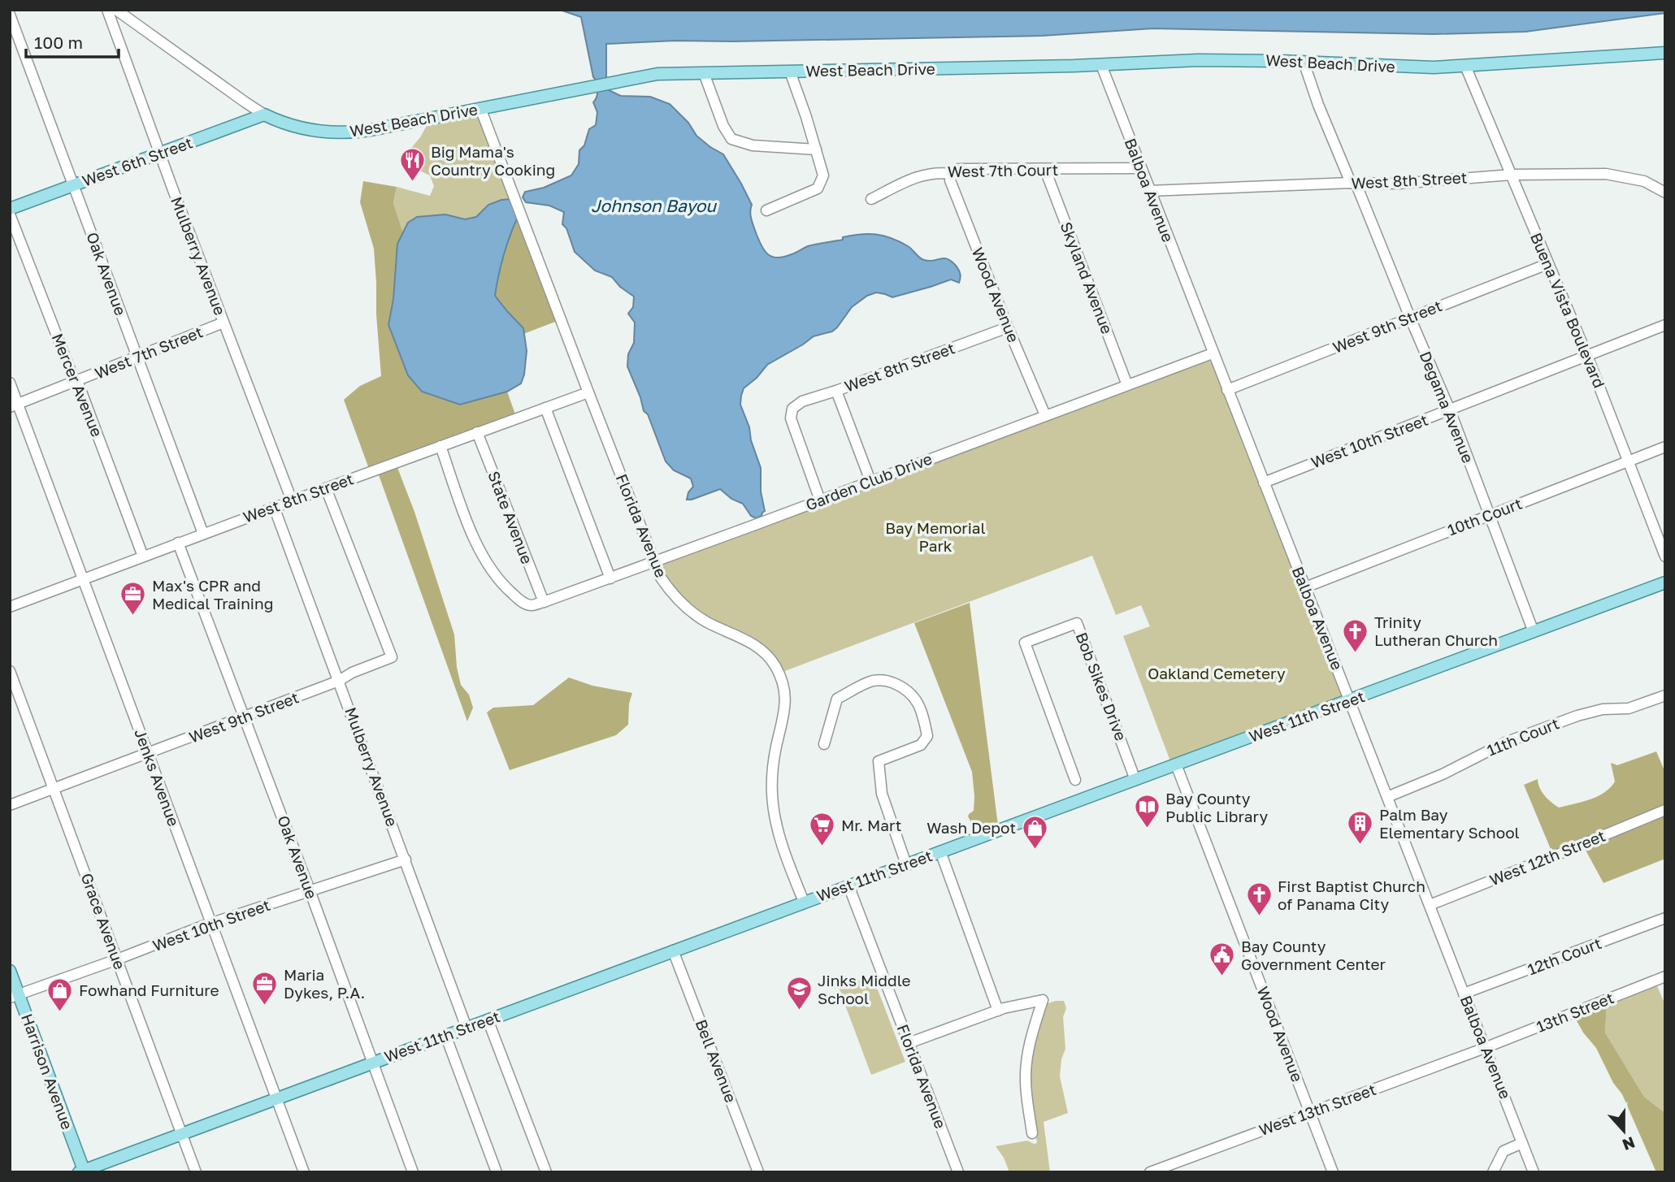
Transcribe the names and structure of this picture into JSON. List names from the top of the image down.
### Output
{
  "streets": {
    "main road": [
      "West Beach Drive",
      "West 6th Street",
      "West 11th Street",
      "Harrison Avenue"
    ],
    "street": [
      "West 7th Court",
      "West 8th Street",
      "Balboa Avenue",
      "Mulberry Avenue",
      "Oak Avenue",
      "Skyland Avenue",
      "Wood Avenue",
      "Buena Vista Boulevard",
      "West 9th Street",
      "West 7th Street",
      "Mercer Avenue",
      "Degama Avenue",
      "West 10th Street",
      "Garden Club Drive",
      "10th Court",
      "State Avenue",
      "Florida Avenue",
      "Bob Sikes Drive",
      "11th Court",
      "Jenks Avenue",
      "West 12th Street",
      "Grace Avenue",
      "12th Court",
      "13th Street",
      "Bell Avenue",
      "West 13th Street"
    ]
  },
  "crossings": [
    ["West Beach Drive", "West 6th Street"],
    ["West Beach Drive", "Balboa Avenue"],
    ["West Beach Drive", "Buena Vista Boulevard"],
    ["West Beach Drive", "Degama Avenue"],
    ["West Beach Drive", "Florida Avenue"],
    ["West 6th Street", "Mulberry Avenue"],
    ["West 6th Street", "Oak Avenue"],
    ["West 7th Court", "Balboa Avenue"],
    ["West 7th Court", "Skyland Avenue"],
    ["West 7th Court", "Wood Avenue"],
    ["West 8th Street", "Balboa Avenue"],
    ["West 8th Street", "Mulberry Avenue"],
    ["West 8th Street", "Oak Avenue"],
    ["West 8th Street", "Wood Avenue"],
    ["West 8th Street", "Buena Vista Boulevard"],
    ["West 8th Street", "West 9th Street"],
    ["West 8th Street", "Mercer Avenue"],
    ["West 8th Street", "Degama Avenue"],
    ["West 8th Street", "Garden Club Drive"],
    ["West 8th Street", "State Avenue"],
    ["West 8th Street", "Florida Avenue"],
    ["West 8th Street", "Jenks Avenue"],
    ["Balboa Avenue", "West 9th Street"],
    ["Balboa Avenue", "West 10th Street"],
    ["Balboa Avenue", "Garden Club Drive"],
    ["Balboa Avenue", "10th Court"],
    ["Balboa Avenue", "West 11th Street"],
    ["Balboa Avenue", "11th Court"],
    ["Balboa Avenue", "West 12th Street"],
    ["Balboa Avenue", "12th Court"],
    ["Balboa Avenue", "13th Street"],
    ["Balboa Avenue", "West 13th Street"],
    ["Mulberry Avenue", "West 9th Street"],
    ["Mulberry Avenue", "West 7th Street"],
    ["Mulberry Avenue", "West 10th Street"],
    ["Mulberry Avenue", "West 11th Street"],
    ["Oak Avenue", "West 9th Street"],
    ["Oak Avenue", "West 7th Street"],
    ["Oak Avenue", "West 10th Street"],
    ["Oak Avenue", "West 11th Street"],
    ["Skyland Avenue", "Garden Club Drive"],
    ["Wood Avenue", "Garden Club Drive"],
    ["Wood Avenue", "West 11th Street"],
    ["Wood Avenue", "West 13th Street"],
    ["Buena Vista Boulevard", "West 9th Street"],
    ["Buena Vista Boulevard", "West 10th Street"],
    ["Buena Vista Boulevard", "10th Court"],
    ["West 9th Street", "Degama Avenue"],
    ["West 9th Street", "Jenks Avenue"],
    ["West 9th Street", "Grace Avenue"],
    ["West 7th Street", "Mercer Avenue"],
    ["West 7th Street", "Jenks Avenue"],
    ["Degama Avenue", "West 10th Street"],
    ["Degama Avenue", "10th Court"],
    ["Degama Avenue", "West 11th Street"],
    ["West 10th Street", "Jenks Avenue"],
    ["West 10th Street", "Grace Avenue"],
    ["West 10th Street", "Harrison Avenue"],
    ["Garden Club Drive", "State Avenue"],
    ["Garden Club Drive", "Florida Avenue"],
    ["Florida Avenue", "West 11th Street"],
    ["Bob Sikes Drive", "West 11th Street"],
    ["West 11th Street", "Jenks Avenue"],
    ["West 11th Street", "Grace Avenue"],
    ["West 11th Street", "Bell Avenue"],
    ["West 11th Street", "Harrison Avenue"],
    ["13th Street", "West 13th Street"]
  ],
  "water": ["Johnson Bayou"],
  "parks": ["Bay Memorial Park", "Oakland Cemetery"],
  "places": {
    "restaurant": ["Big Mama's Country Cooking"],
    "office": ["Max's CPR and Medical Training", "Maria Dykes, P.A."],
    "church": ["Trinity Lutheran Church", "First Baptist Church of Panama City"],
    "library": ["Bay County Public Library"],
    "building": ["Palm Bay Elementary School"],
    "supermarket": ["Mr. Mart"],
    "shop": ["Wash Depot", "Fowhand Furniture"],
    "public building": ["Bay County Government Center"],
    "school or university": ["Jinks Middle School"]
  },
  "scale_bar": "100 m",
  "north": "bottom"
}
